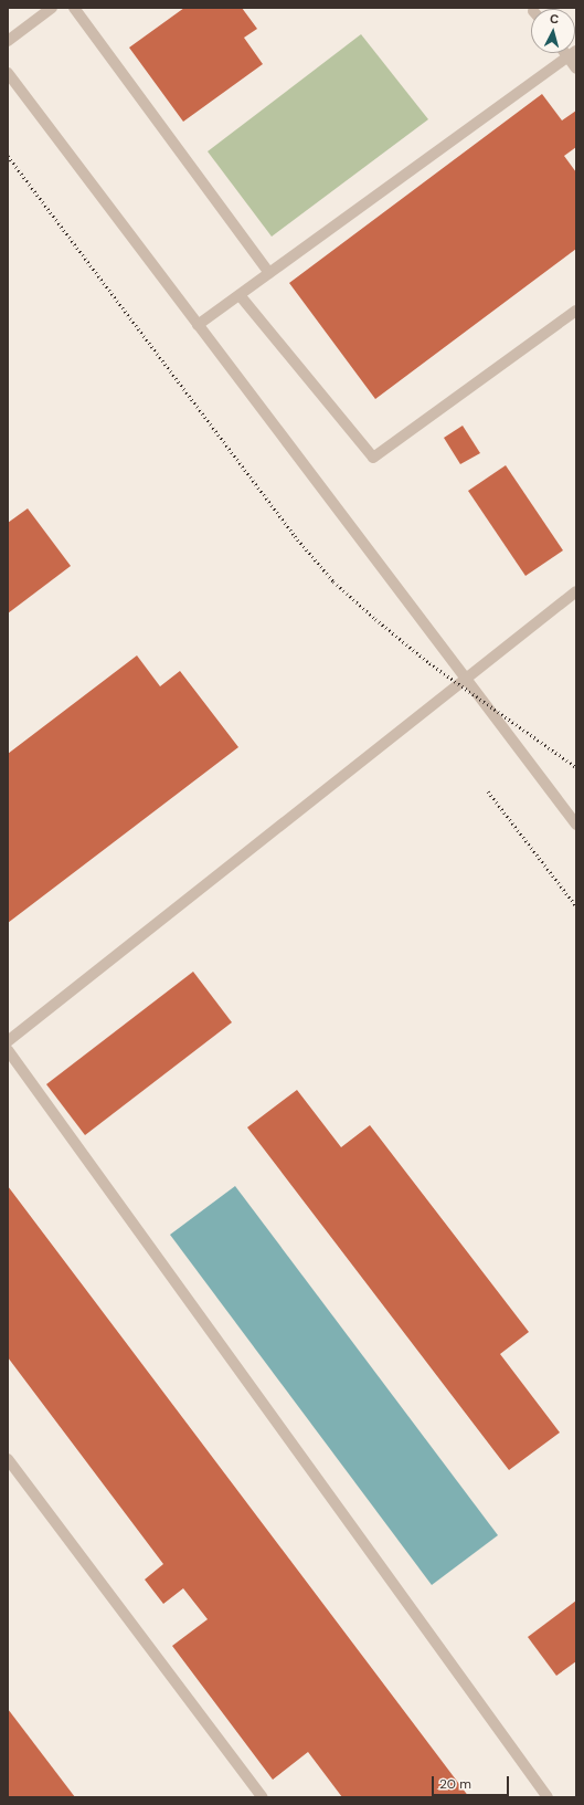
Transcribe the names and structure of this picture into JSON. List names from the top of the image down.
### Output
{
  "scale_bar": "20 m",
  "north": "top"
}
